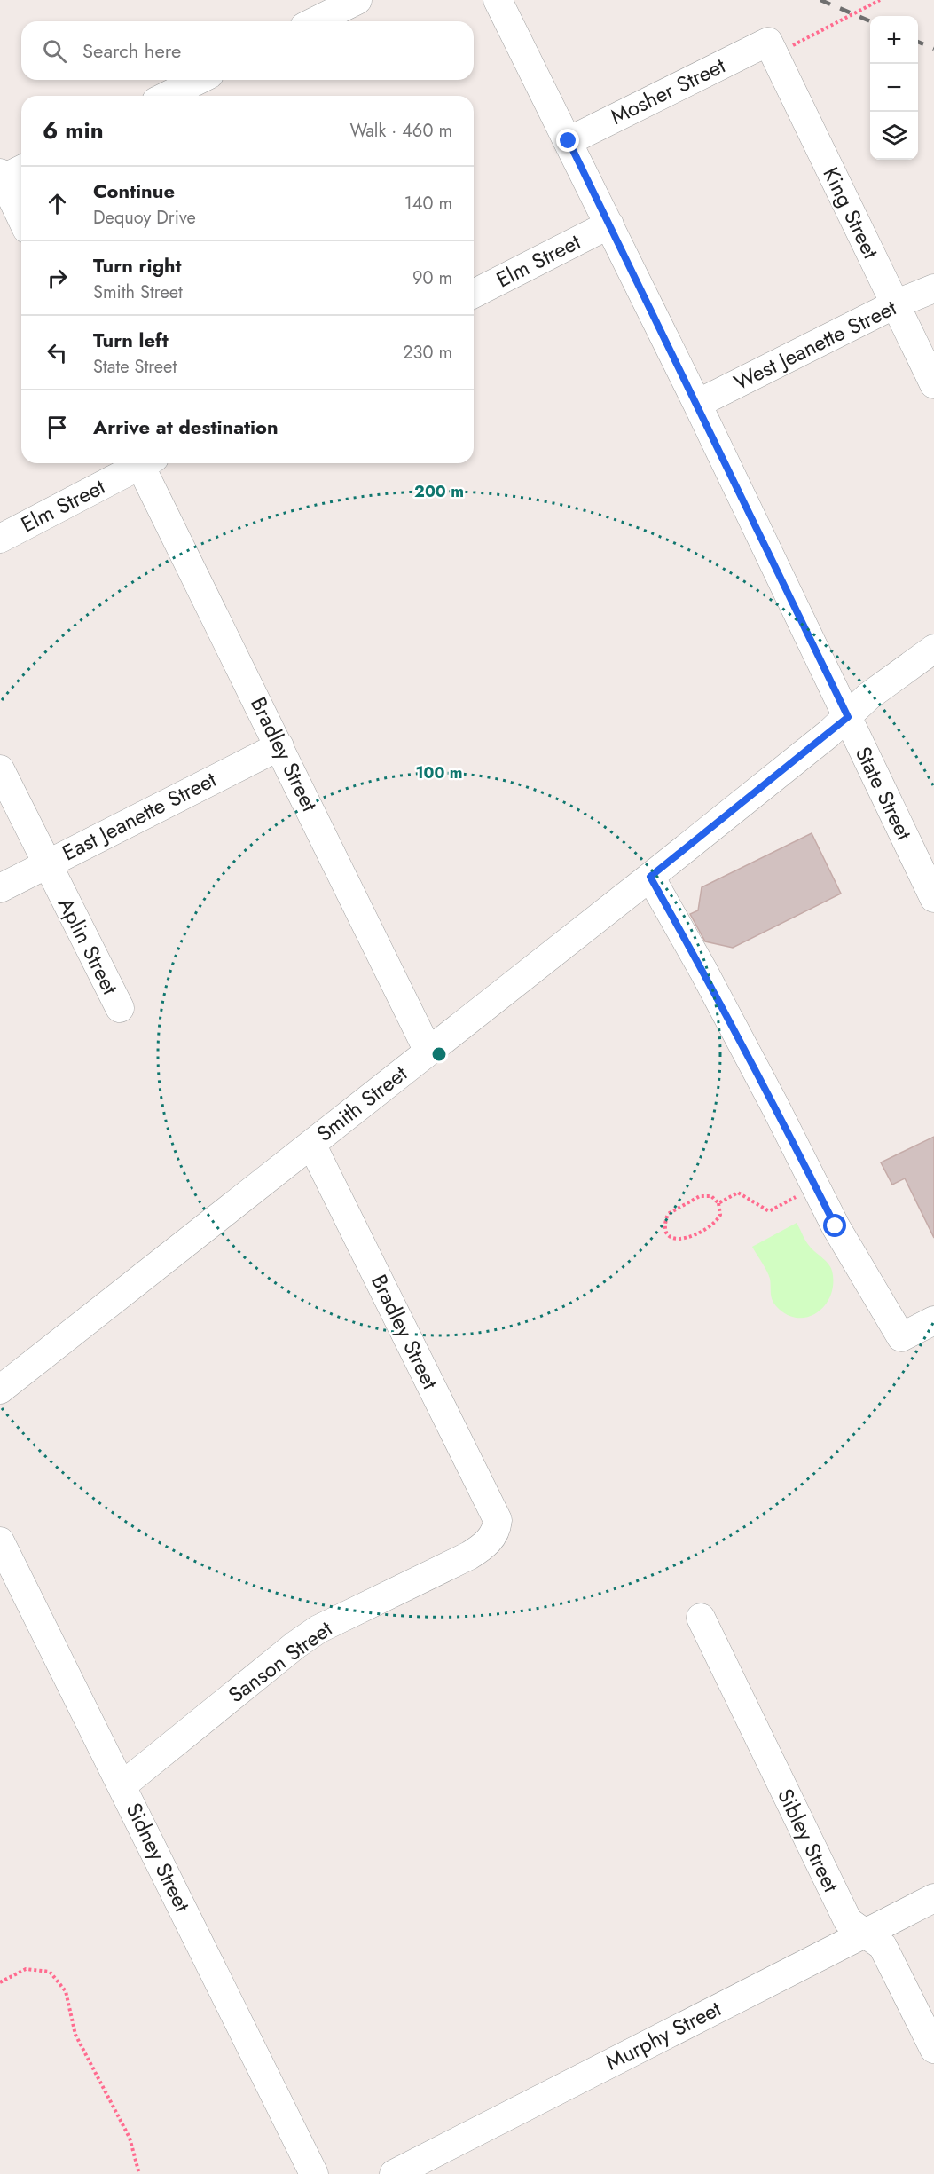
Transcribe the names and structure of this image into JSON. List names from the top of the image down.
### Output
{
  "streets": {
    "street": [
      "Mosher Street",
      "King Street",
      "Elm Street",
      "West Jeanette Street",
      "Bradley Street",
      "State Street",
      "East Jeanette Street",
      "Aplin Street",
      "Smith Street",
      "Sanson Street",
      "Sibley Street",
      "Sidney Street",
      "Murphy Street"
    ]
  },
  "crossings": [
    ["Mosher Street", "King Street"],
    ["Mosher Street", "State Street"],
    ["King Street", "West Jeanette Street"],
    ["Elm Street", "State Street"],
    ["West Jeanette Street", "State Street"],
    ["Bradley Street", "East Jeanette Street"],
    ["Bradley Street", "Smith Street"],
    ["Bradley Street", "Sanson Street"],
    ["State Street", "Smith Street"],
    ["East Jeanette Street", "Aplin Street"],
    ["Sanson Street", "Sidney Street"],
    ["Sibley Street", "Murphy Street"]
  ],
  "page": {
    "map_buttons": ["+", "−"],
    "search": "Search here",
    "heading": ["6 min", "Walk · 460 m"],
    "list": [
      ["Continue", "Dequoy Drive", "140 m"],
      ["Turn right", "Smith Street", "90 m"],
      ["Turn left", "State Street", "230 m"],
      "Arrive at destination"
    ]
  },
  "rings": ["200 m", "100 m"]
}
